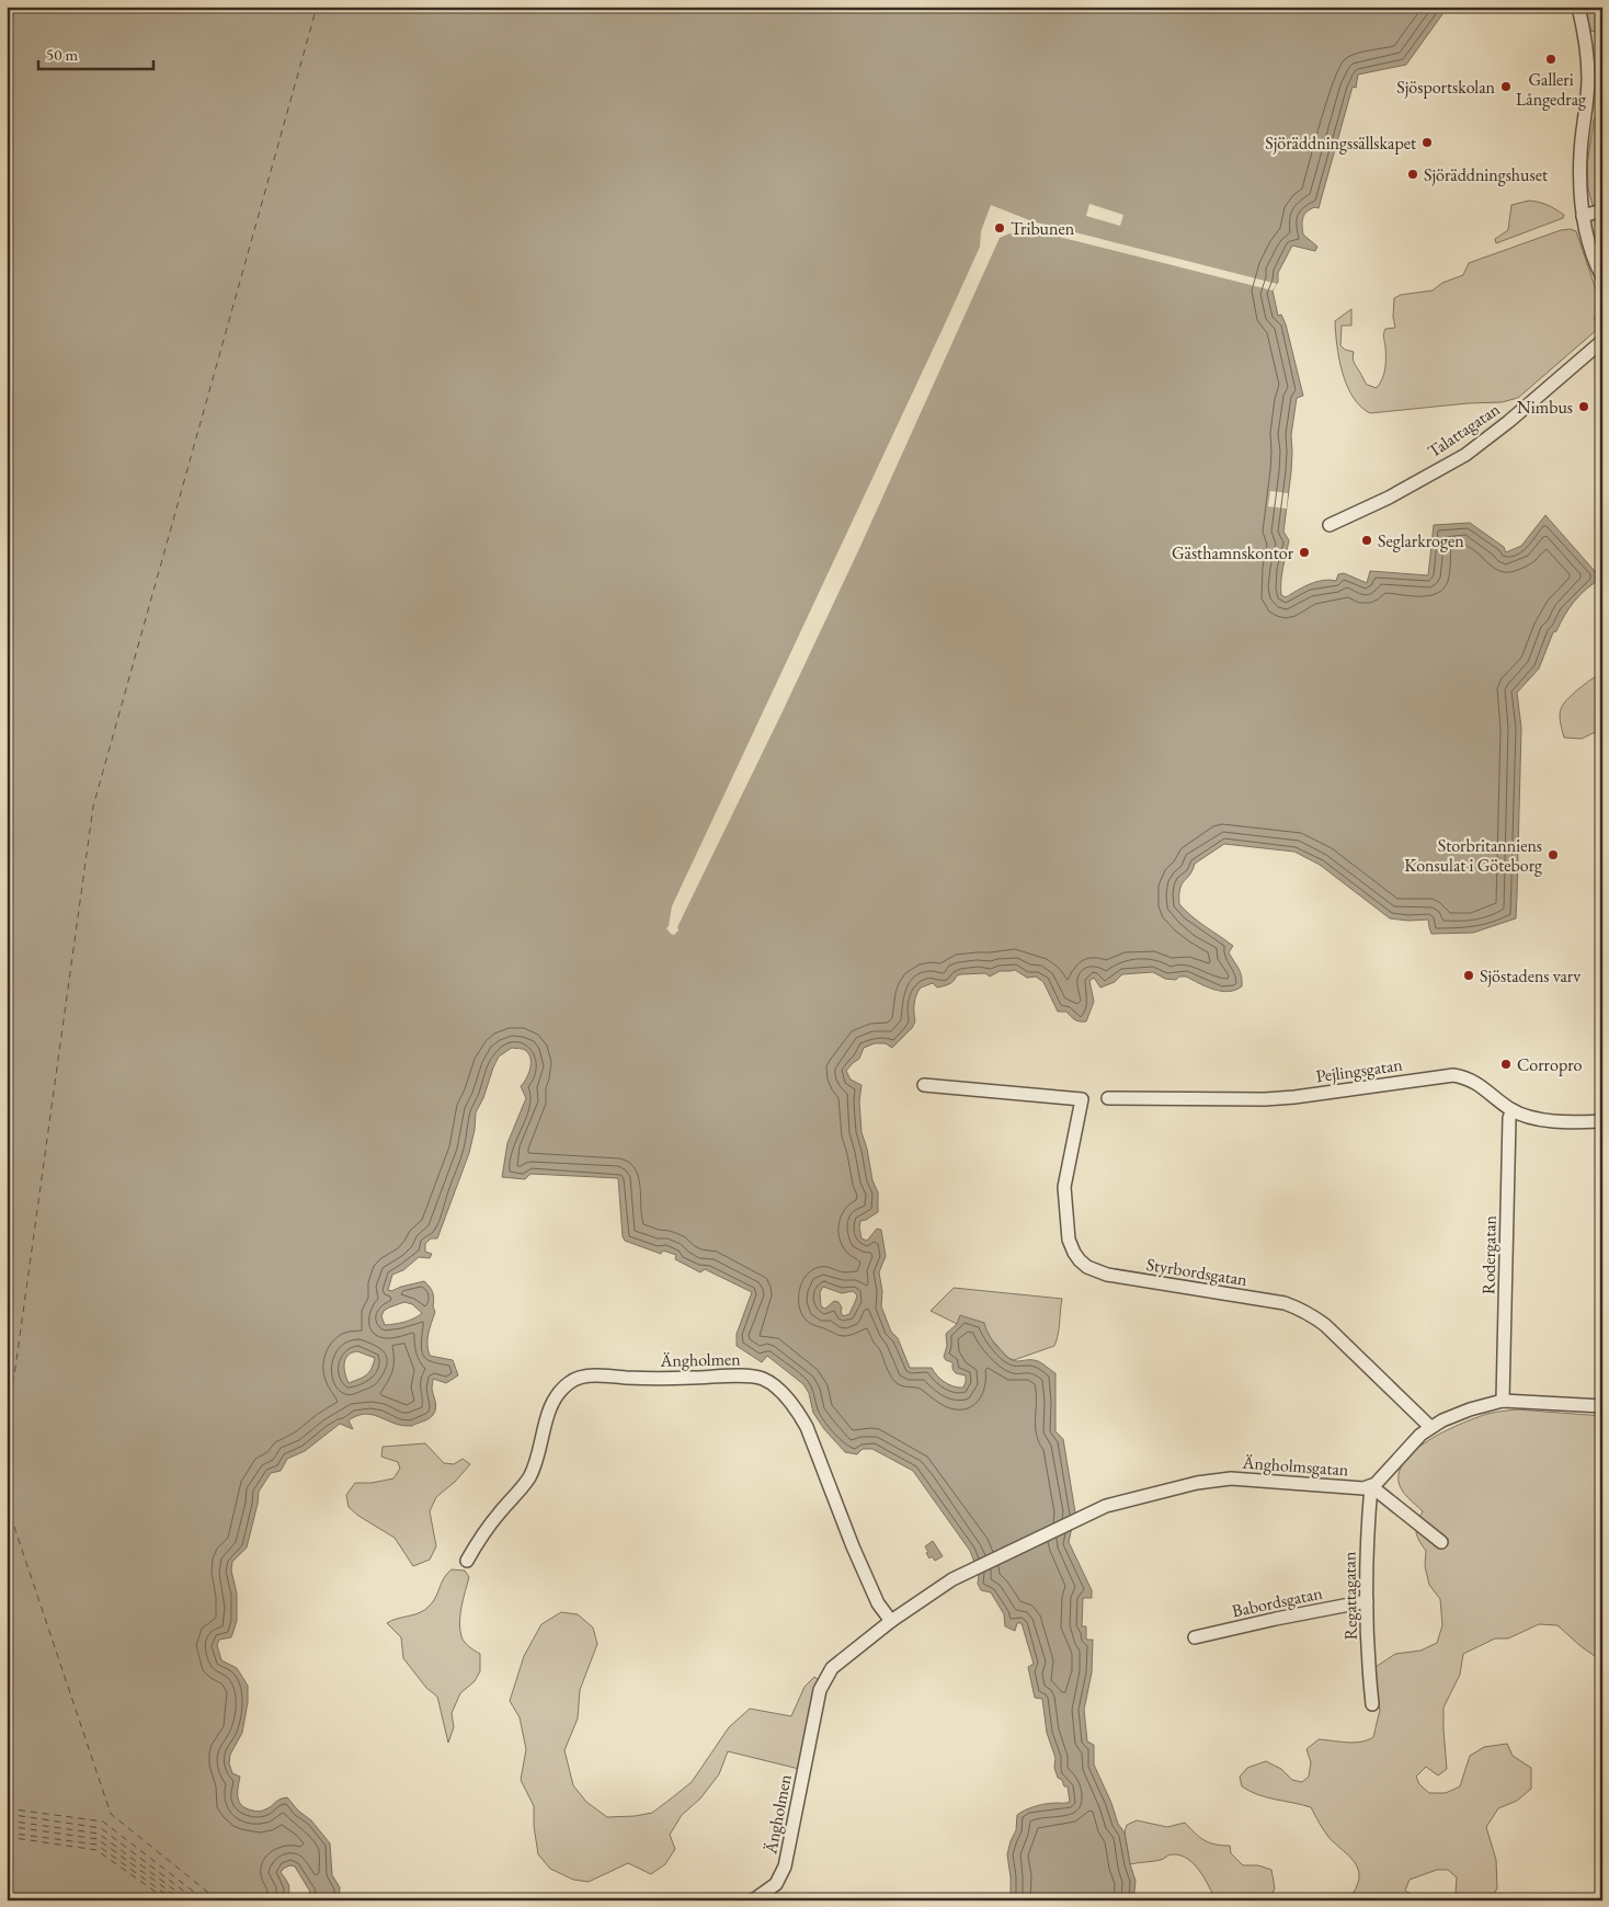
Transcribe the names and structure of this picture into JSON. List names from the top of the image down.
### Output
{
  "streets": {
    "street": [
      "Talattagatan",
      "Pejlingsgatan",
      "Rodergatan",
      "Styrbordsgatan",
      "Ängholmen",
      "Ängholmsgatan",
      "Regattagatan",
      "Babordsgatan"
    ]
  },
  "crossings": [
    ["Pejlingsgatan", "Rodergatan"],
    ["Rodergatan", "Ängholmsgatan"],
    ["Styrbordsgatan", "Ängholmsgatan"],
    ["Ängholmen", "Ängholmsgatan"],
    ["Ängholmsgatan", "Regattagatan"],
    ["Regattagatan", "Babordsgatan"]
  ],
  "places": [
    "Galleri Långedrag",
    "Sjösportskolan",
    "Sjöräddningssällskapet",
    "Sjöräddningshuset",
    "Tribunen",
    "Nimbus",
    "Seglarkrogen",
    "Gästhamnskontor",
    "Storbritanniens Konsulat i Göteborg",
    "Sjöstadens varv",
    "Corropro"
  ],
  "scale_bar": "50 m"
}
